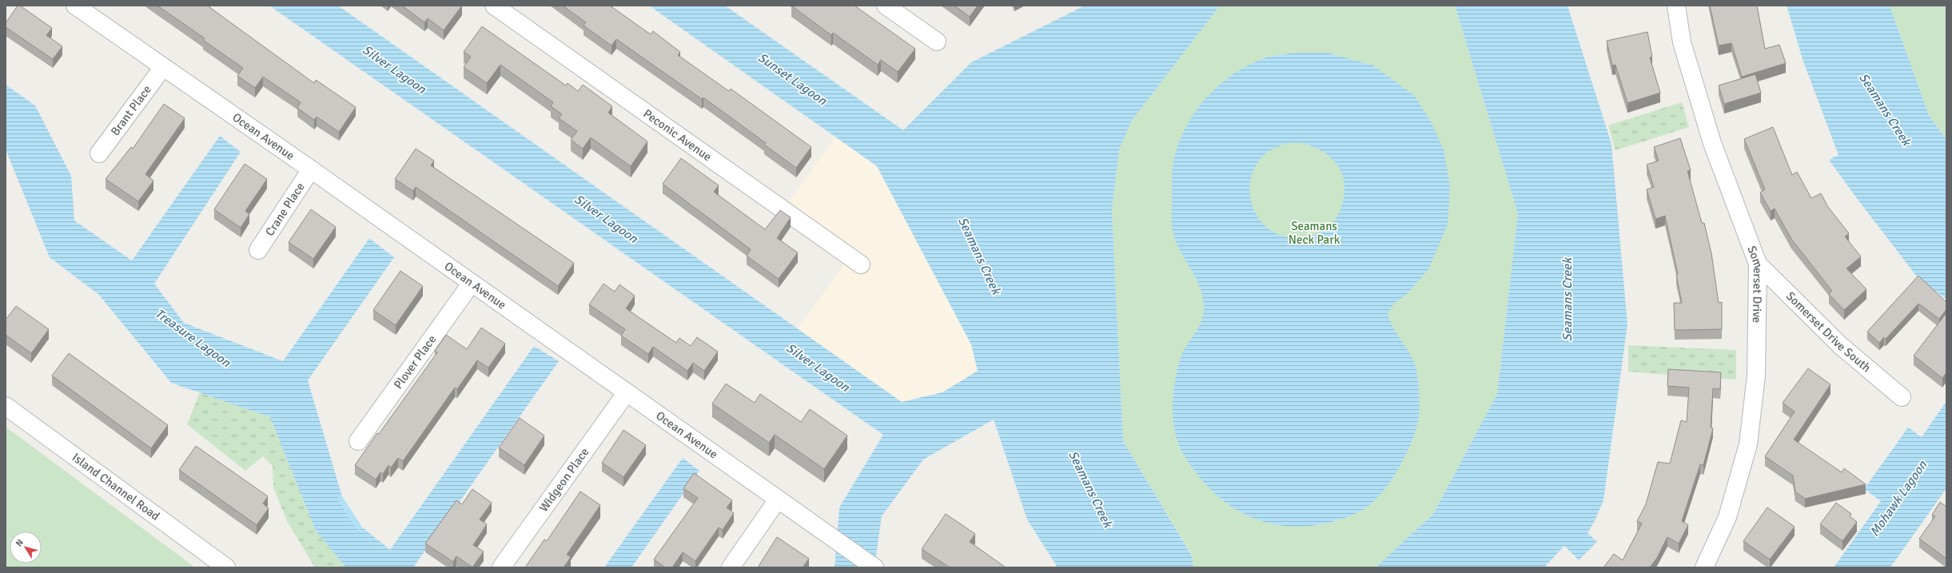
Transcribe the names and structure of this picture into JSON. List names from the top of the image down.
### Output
{
  "streets": {
    "street": [
      "Brant Place",
      "Peconic Avenue",
      "Ocean Avenue",
      "Crane Place",
      "Somerset Drive",
      "Somerset Drive South",
      "Plover Place",
      "Widgeon Place",
      "Island Channel Road"
    ]
  },
  "crossings": [
    ["Brant Place", "Ocean Avenue"],
    ["Ocean Avenue", "Crane Place"],
    ["Ocean Avenue", "Plover Place"],
    ["Ocean Avenue", "Widgeon Place"],
    ["Somerset Drive", "Somerset Drive South"]
  ],
  "water": [
    "Silver Lagoon",
    "Sunset Lagoon",
    "Seamans Creek",
    "Treasure Lagoon",
    "Mohawk Lagoon"
  ],
  "parks": ["Seamans Neck Park"],
  "north": "top left"
}
